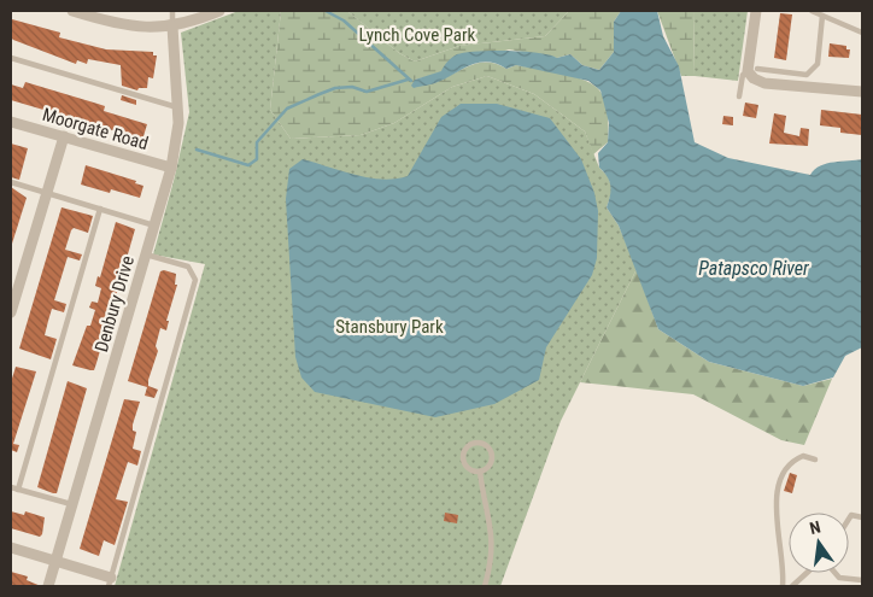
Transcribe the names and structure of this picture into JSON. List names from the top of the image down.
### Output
{
  "streets": {
    "street": ["Moorgate Road", "Denbury Drive"]
  },
  "crossings": [
    ["Moorgate Road", "Denbury Drive"]
  ],
  "water": ["Patapsco River"],
  "parks": ["Lynch Cove Park", "Stansbury Park"],
  "north": "top"
}
